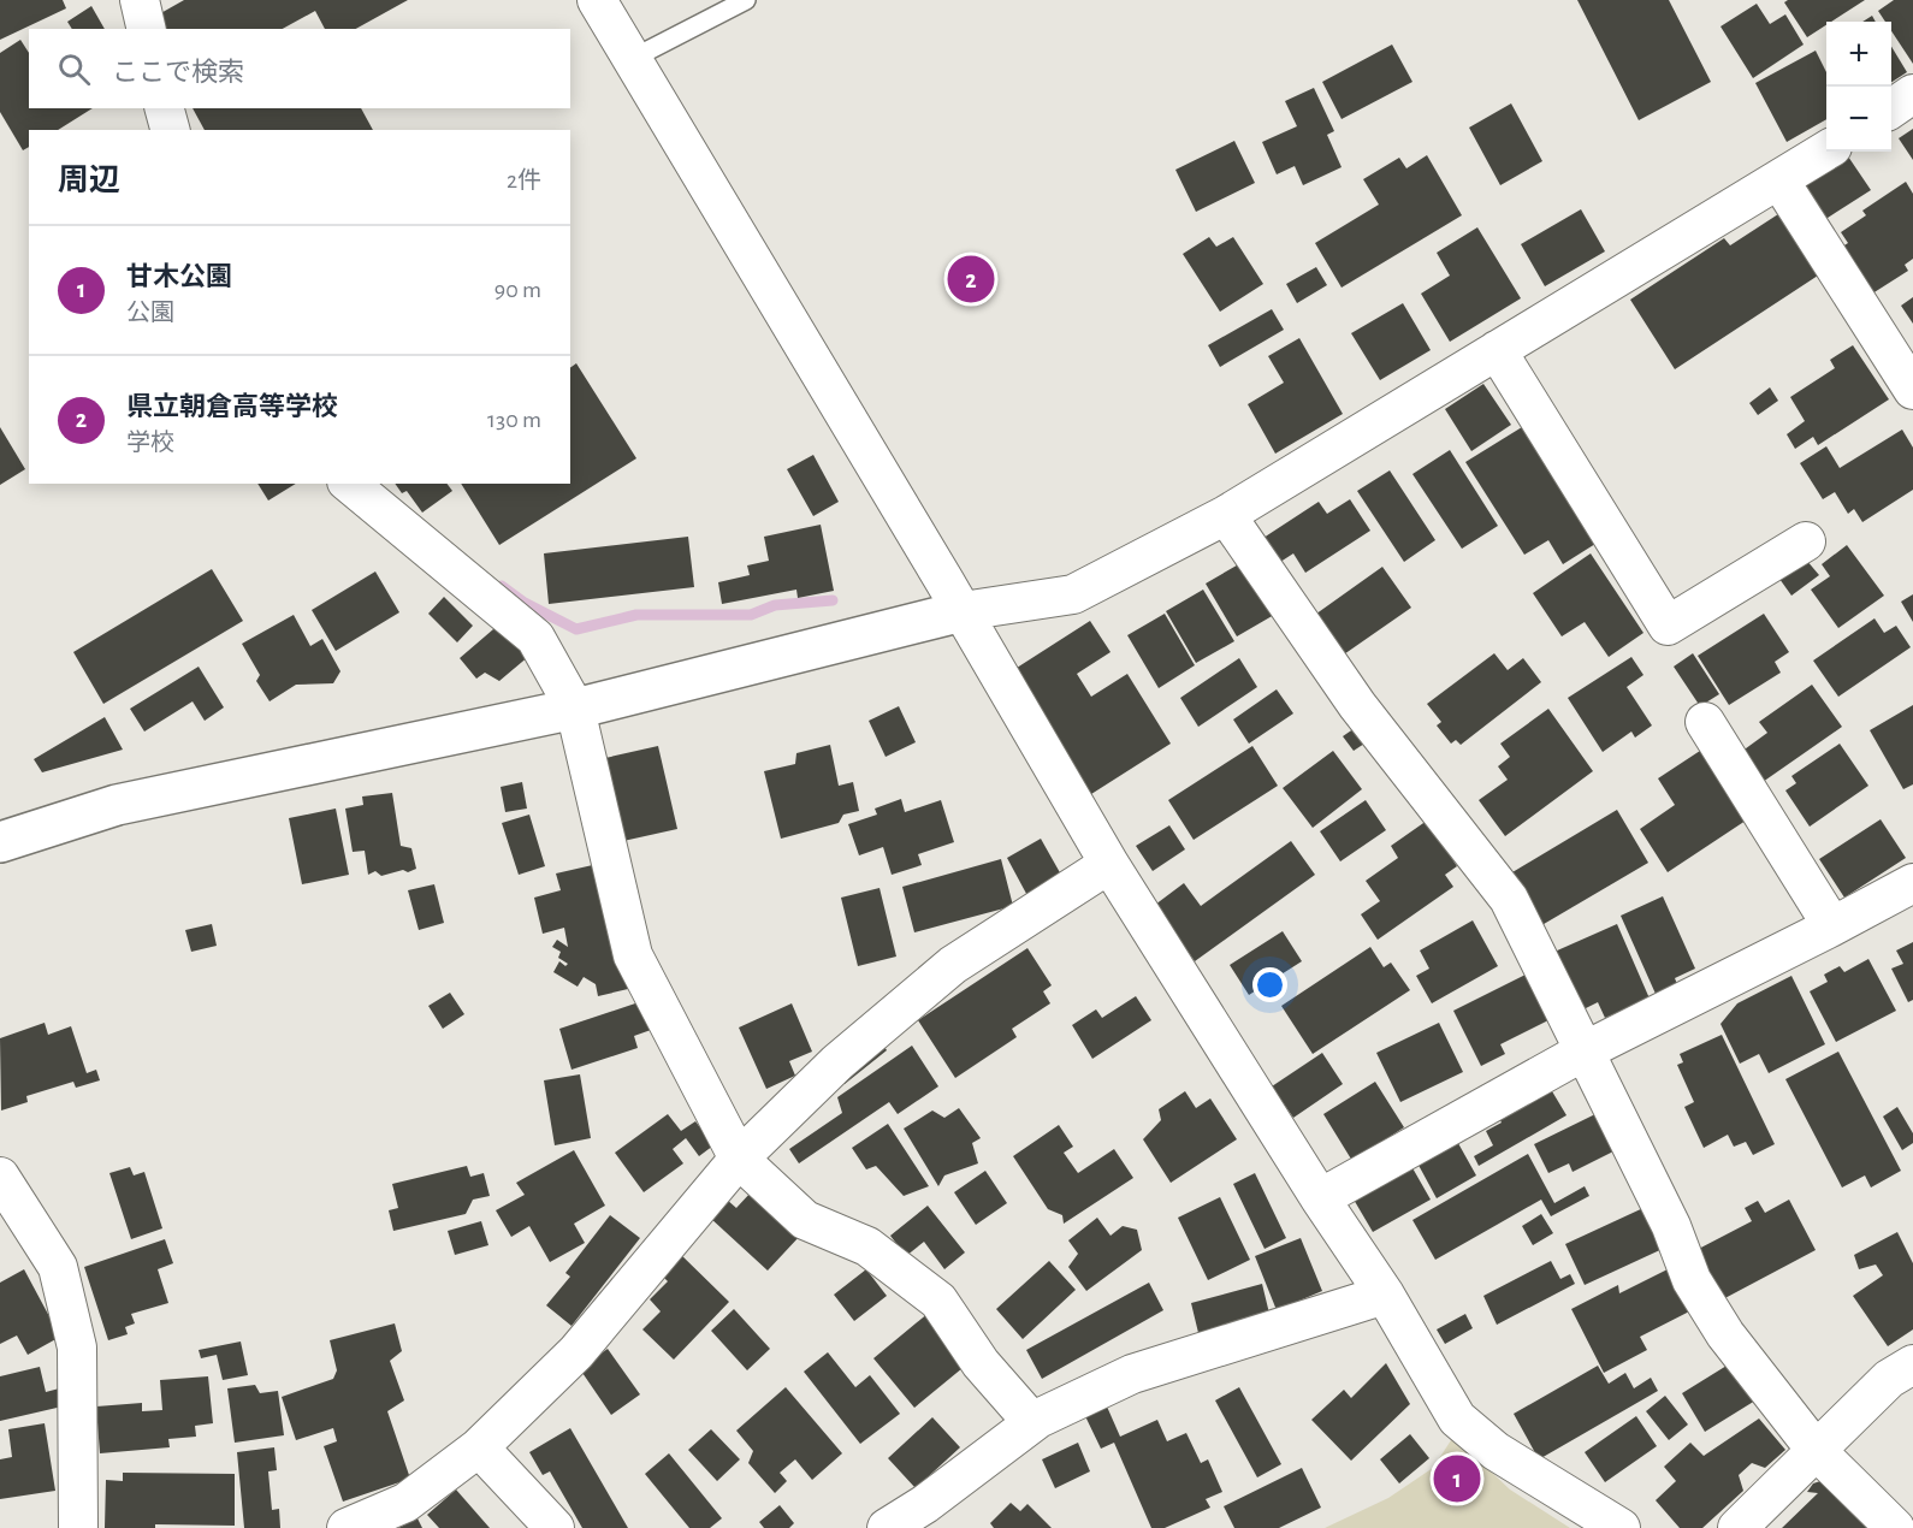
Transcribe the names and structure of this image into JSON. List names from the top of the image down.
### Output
{
  "page": {
    "map_buttons": ["+", "−"],
    "search": "ここで検索",
    "heading": ["周辺", "2件"],
    "list": [
      {
        "mark": "1",
        "name": "甘木公園",
        "note": "公園",
        "value": "90 m"
      },
      {
        "mark": "2",
        "name": "県立朝倉高等学校",
        "note": "学校",
        "value": "130 m"
      }
    ],
    "pins": ["2", "1"]
  }
}
